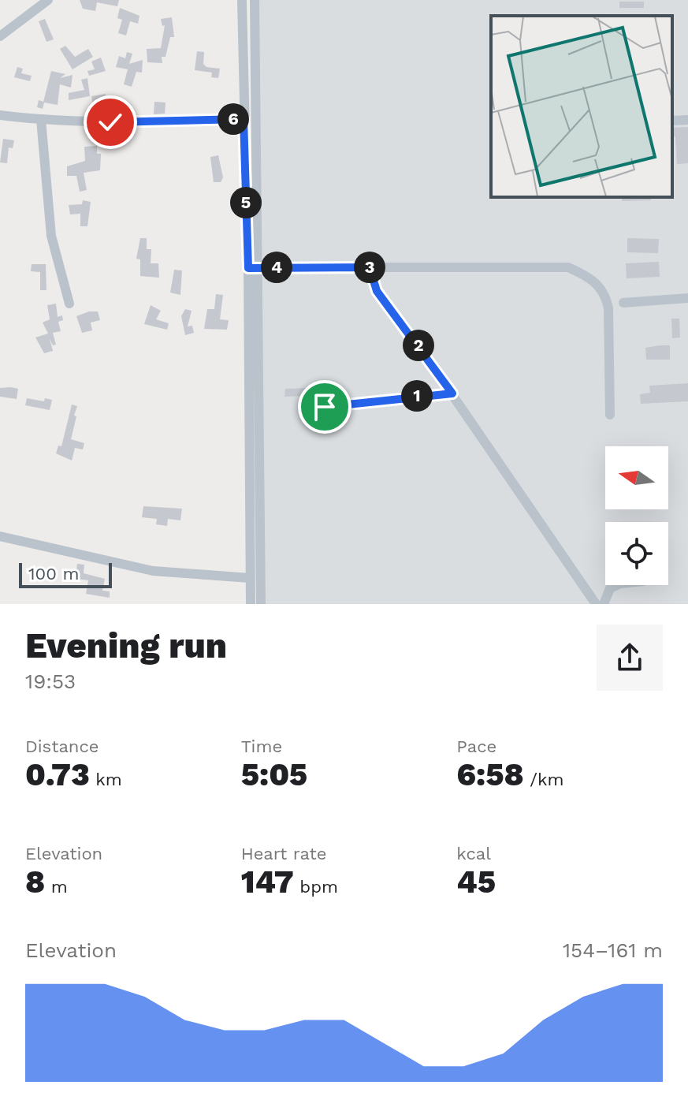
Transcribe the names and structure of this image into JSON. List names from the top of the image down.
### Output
{
  "scale_bar": "100 m",
  "north": "left",
  "page": {
    "pins": [
      "6",
      "5",
      "3",
      "4",
      "2",
      "1"
    ],
    "scale": "100 m",
    "heading": ["Evening run", "19:53"],
    "stats": [
      ["Distance", "0.73 km"],
      ["Time", "5:05"],
      ["Pace", "6:58 /km"],
      ["Elevation", "8 m"],
      ["Heart rate", "147 bpm"],
      ["kcal", "45"]
    ],
    "chart": ["Elevation", "154–161 m"]
  }
}
